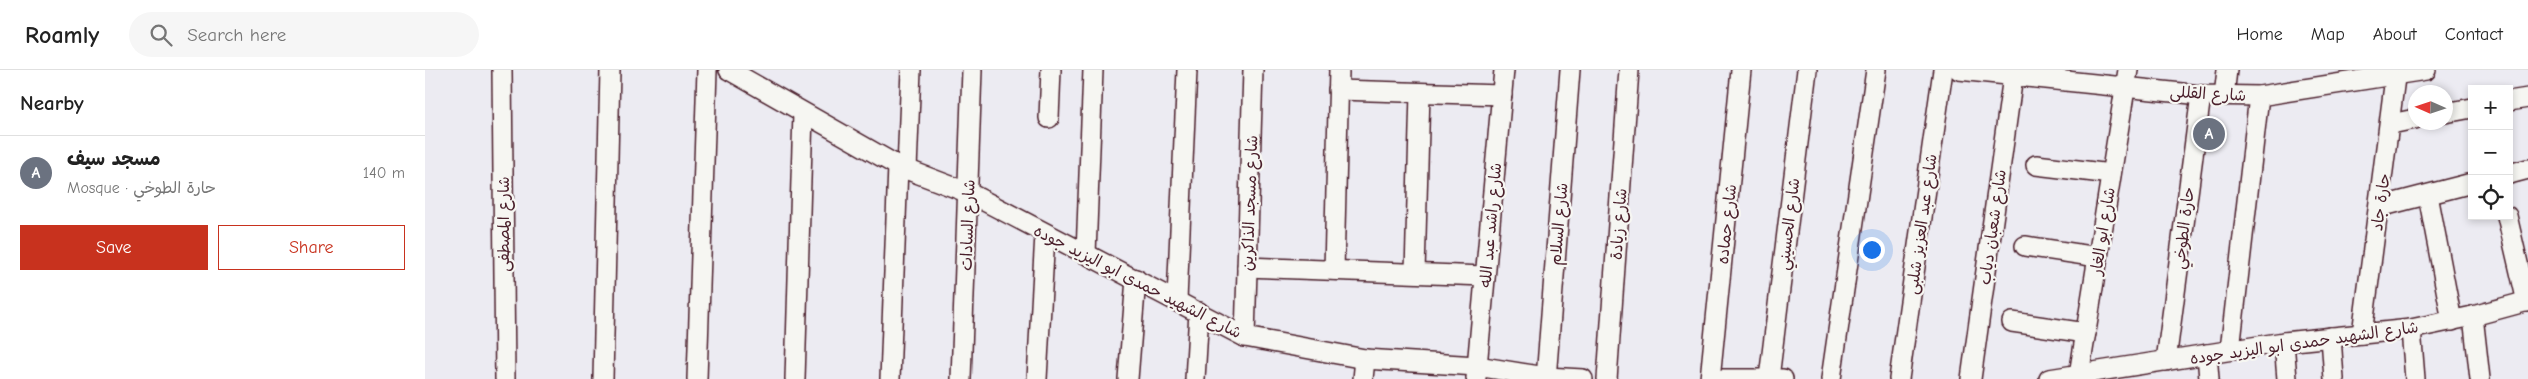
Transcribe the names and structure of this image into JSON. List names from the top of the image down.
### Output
{
  "streets": {
    "street": [
      "شارع القللى",
      "حارة جاد",
      "شارع مسجد الذاكرين",
      "شارع المصطفى",
      "شارع السلام",
      "شارع زيادة",
      "شارع حماده",
      "شارع الحسيني",
      "شارع عبد العزيز شلبى",
      "شارع السادات",
      "شارع راشد عبد الله",
      "شارع شعبان دياب",
      "حارة الطوخي",
      "شارع ابو الغار",
      "شارع الشهيد حمدى ابو اليزيد جوده"
    ]
  },
  "crossings": [
    ["شارع القللى", "حارة جاد"],
    ["شارع القللى", "شارع شعبان دياب"],
    ["شارع القللى", "حارة الطوخي"],
    ["شارع القللى", "شارع ابو الغار"],
    ["حارة جاد", "شارع الشهيد حمدى ابو اليزيد جوده"],
    ["شارع مسجد الذاكرين", "شارع الشهيد حمدى ابو اليزيد جوده"],
    ["شارع السلام", "شارع الشهيد حمدى ابو اليزيد جوده"],
    ["شارع السادات", "شارع الشهيد حمدى ابو اليزيد جوده"],
    ["شارع راشد عبد الله", "شارع الشهيد حمدى ابو اليزيد جوده"],
    ["حارة الطوخي", "شارع الشهيد حمدى ابو اليزيد جوده"],
    ["شارع ابو الغار", "شارع الشهيد حمدى ابو اليزيد جوده"]
  ],
  "north": "left",
  "page": {
    "header": "Roamly",
    "search": "Search here",
    "nav": [
      "Home",
      "Map",
      "About",
      "Contact"
    ],
    "heading": "Nearby",
    "map_buttons": ["+", "−"],
    "pins": "A",
    "list": [
      {
        "mark": "A",
        "name": "مسجد سيف",
        "note": "Mosque · حارة الطوخي",
        "value": "140 m"
      }
    ],
    "buttons": ["Save", "Share"]
  }
}
